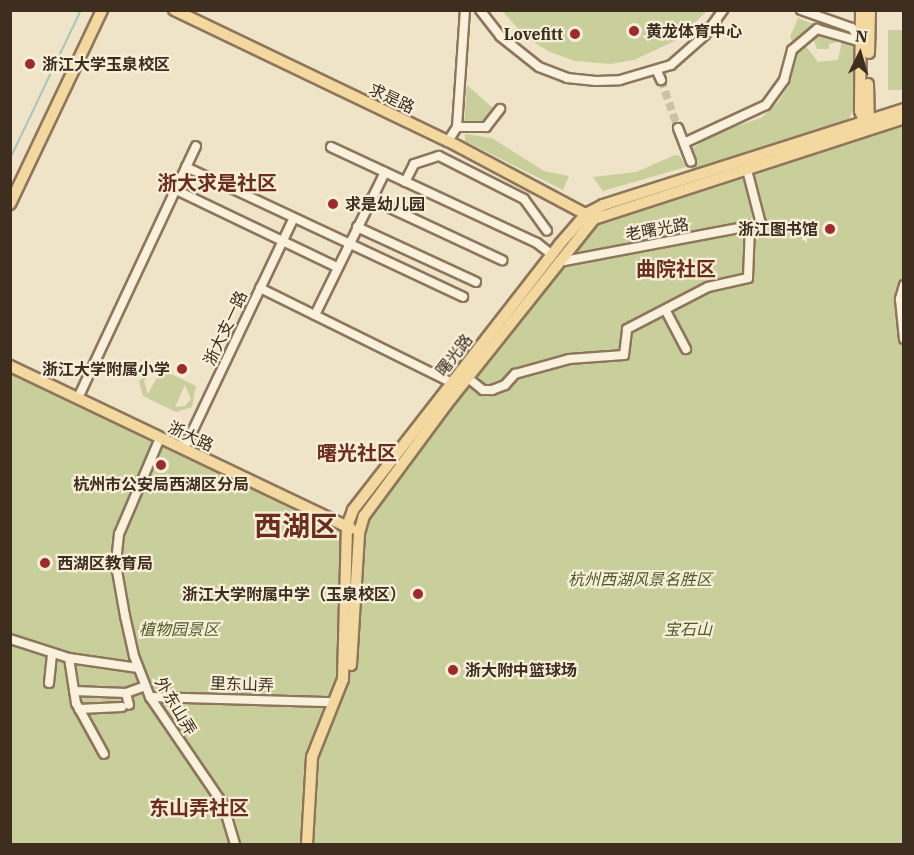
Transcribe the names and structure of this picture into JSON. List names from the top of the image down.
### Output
{
  "streets": {
    "main road": ["求是路", "曙光路", "浙大路"],
    "street": [
      "老曙光路",
      "浙大支一路",
      "里东山弄",
      "外东山弄"
    ]
  },
  "crossings": [
    ["求是路", "曙光路"],
    ["老曙光路", "曙光路"],
    ["浙大支一路", "浙大路"],
    ["曙光路", "浙大路"],
    ["曙光路", "里东山弄"],
    ["浙大路", "外东山弄"],
    ["里东山弄", "外东山弄"]
  ],
  "districts": [
    "浙大求是社区",
    "曲院社区",
    "曙光社区",
    "西湖区",
    "东山弄社区"
  ],
  "parks": ["杭州西湖风景名胜区", "植物园景区", "宝石山"],
  "places": [
    "黄龙体育中心",
    "Lovefitt",
    "浙江大学玉泉校区",
    "求是幼儿园",
    "浙江图书馆",
    "浙江大学附属小学",
    "杭州市公安局西湖区分局",
    "西湖区教育局",
    "浙江大学附属中学（玉泉校区）",
    "浙大附中篮球场"
  ],
  "north": "top"
}
